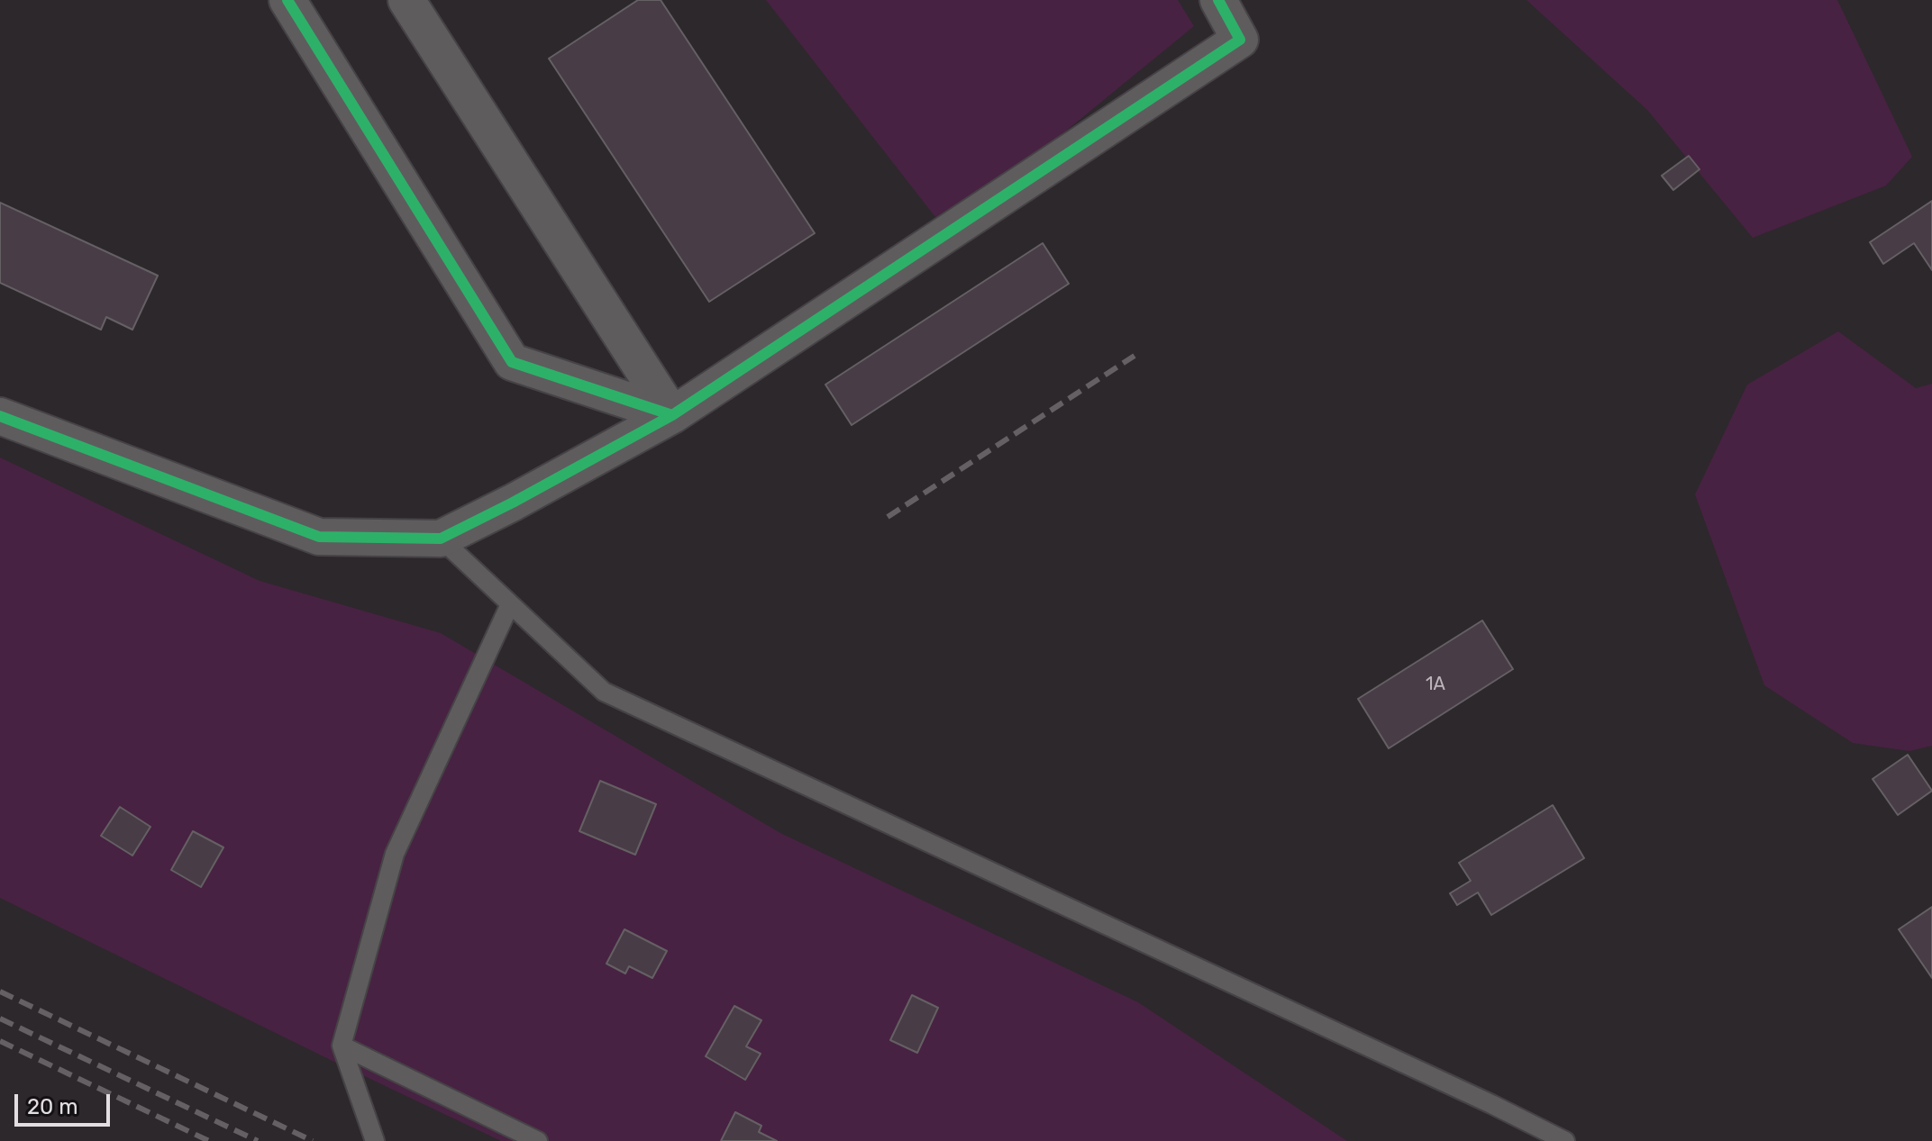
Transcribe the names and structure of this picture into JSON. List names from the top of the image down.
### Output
{
  "house_numbers": ["1А"],
  "scale_bar": "20 m"
}
